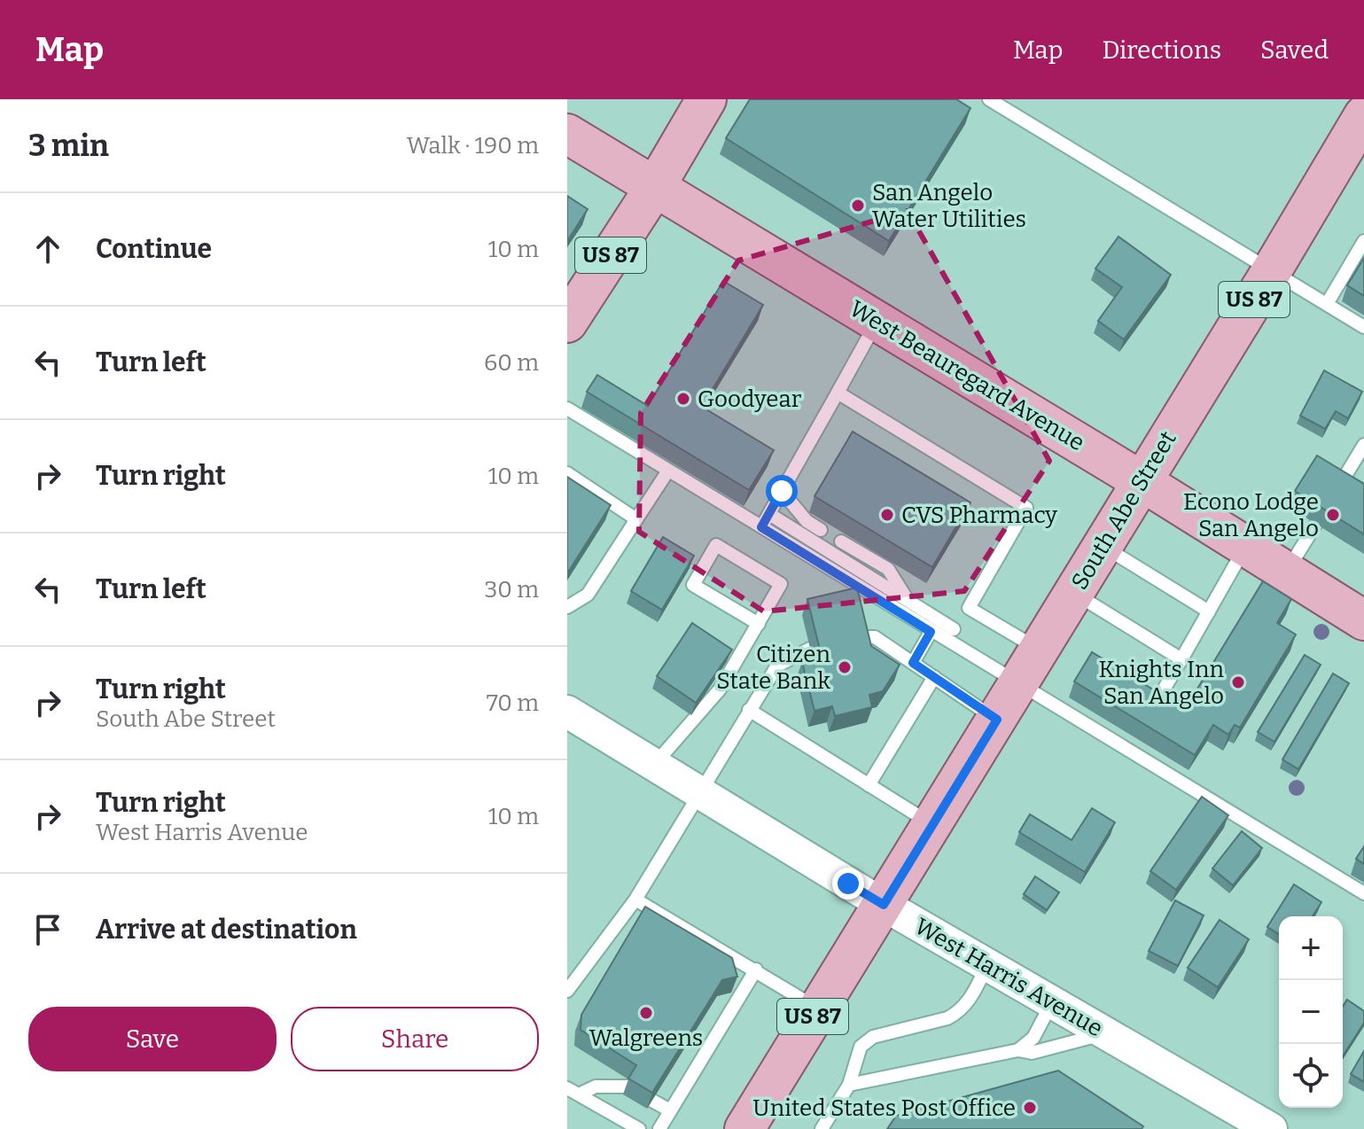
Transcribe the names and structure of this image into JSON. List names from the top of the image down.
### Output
{
  "streets": {
    "main road": ["US 87", "West Beauregard Avenue", "South Abe Street"],
    "street": ["West Harris Avenue"]
  },
  "crossings": [
    ["US 87", "West Beauregard Avenue"],
    ["US 87", "South Abe Street"],
    ["US 87", "West Harris Avenue"],
    ["West Beauregard Avenue", "South Abe Street"],
    ["South Abe Street", "West Harris Avenue"]
  ],
  "places": [
    "San Angelo Water Utilities",
    "Goodyear",
    "CVS Pharmacy",
    "Econo Lodge San Angelo",
    "Citizen State Bank",
    "Knights Inn San Angelo",
    "Walgreens",
    "United States Post Office"
  ],
  "page": {
    "header": "Map",
    "nav": ["Map", "Directions", "Saved"],
    "heading": ["3 min", "Walk · 190 m"],
    "list": [
      ["Continue", "10 m"],
      ["Turn left", "60 m"],
      ["Turn right", "10 m"],
      ["Turn left", "30 m"],
      ["Turn right", "South Abe Street", "70 m"],
      ["Turn right", "West Harris Avenue", "10 m"],
      "Arrive at destination"
    ],
    "map_buttons": ["+", "−"],
    "buttons": ["Save", "Share"]
  }
}
